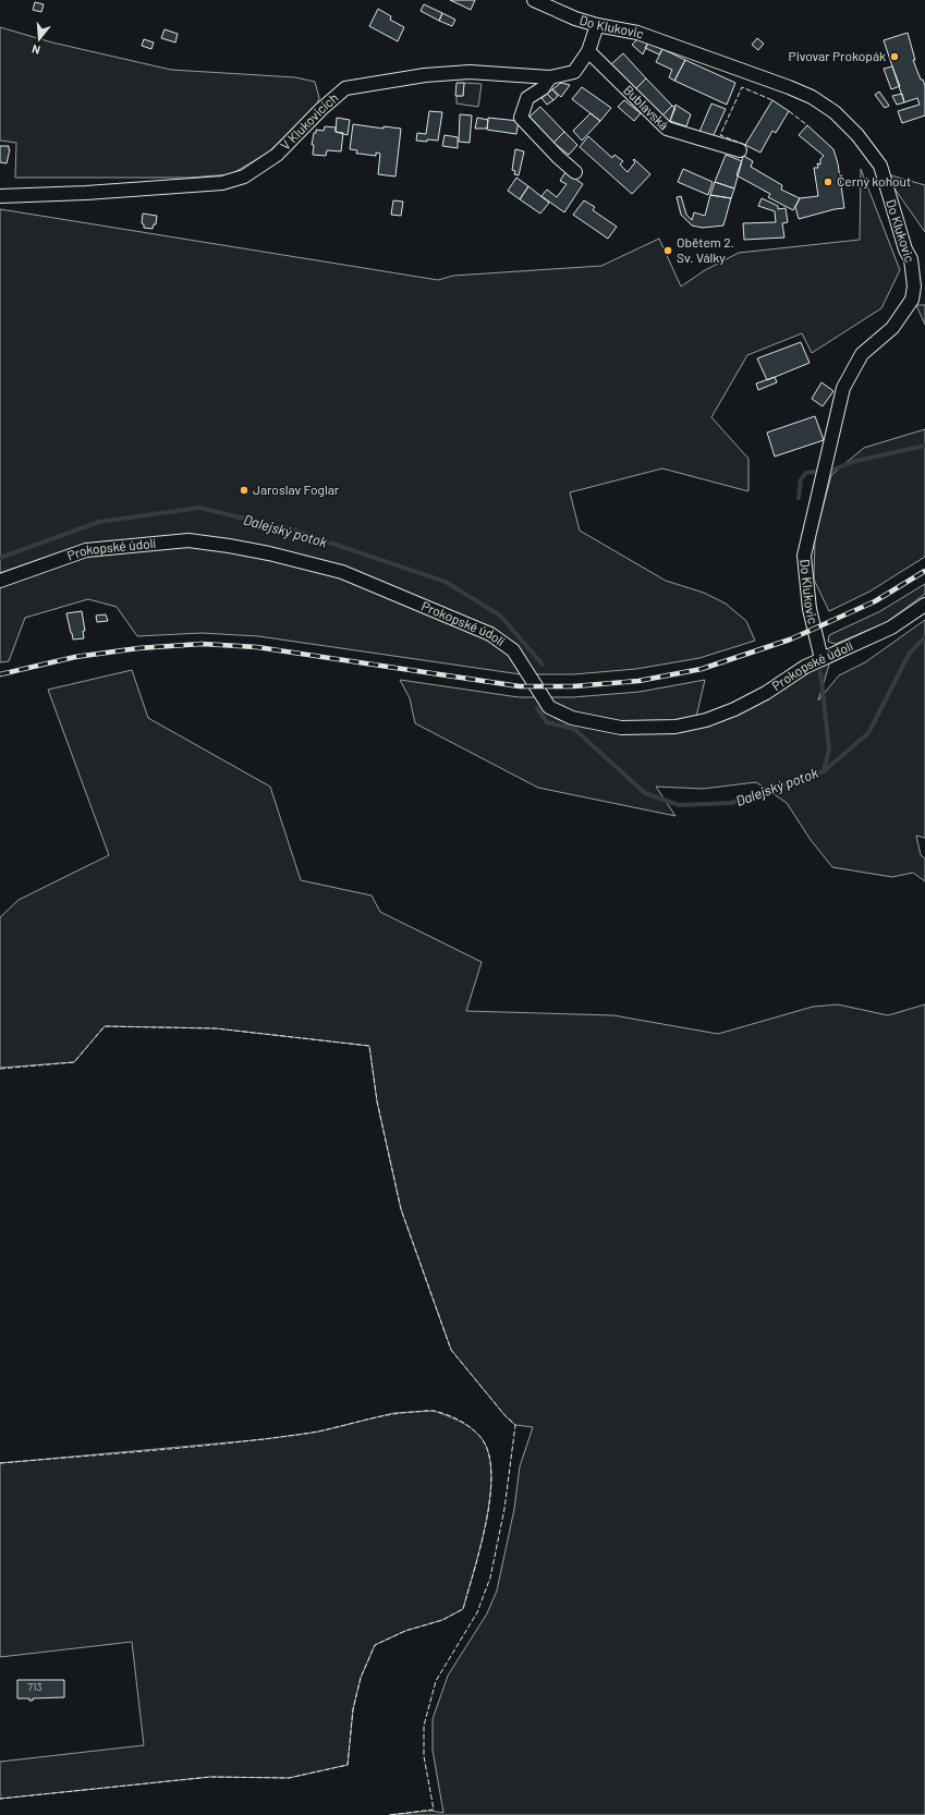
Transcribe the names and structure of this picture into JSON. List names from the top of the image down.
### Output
{
  "streets": {
    "street": [
      "Do Klukovic",
      "Bublavská",
      "V Klukovicích",
      "Prokopské údolí"
    ]
  },
  "crossings": [
    ["Do Klukovic", "V Klukovicích"],
    ["Do Klukovic", "Prokopské údolí"],
    ["Bublavská", "V Klukovicích"]
  ],
  "water": ["Dalejský potok"],
  "places": [
    "Pivovar Prokopák",
    "Černý kohout",
    "Obětem 2. Sv. Války",
    "Jaroslav Foglar"
  ],
  "house_numbers": ["713"],
  "north": "bottom"
}
